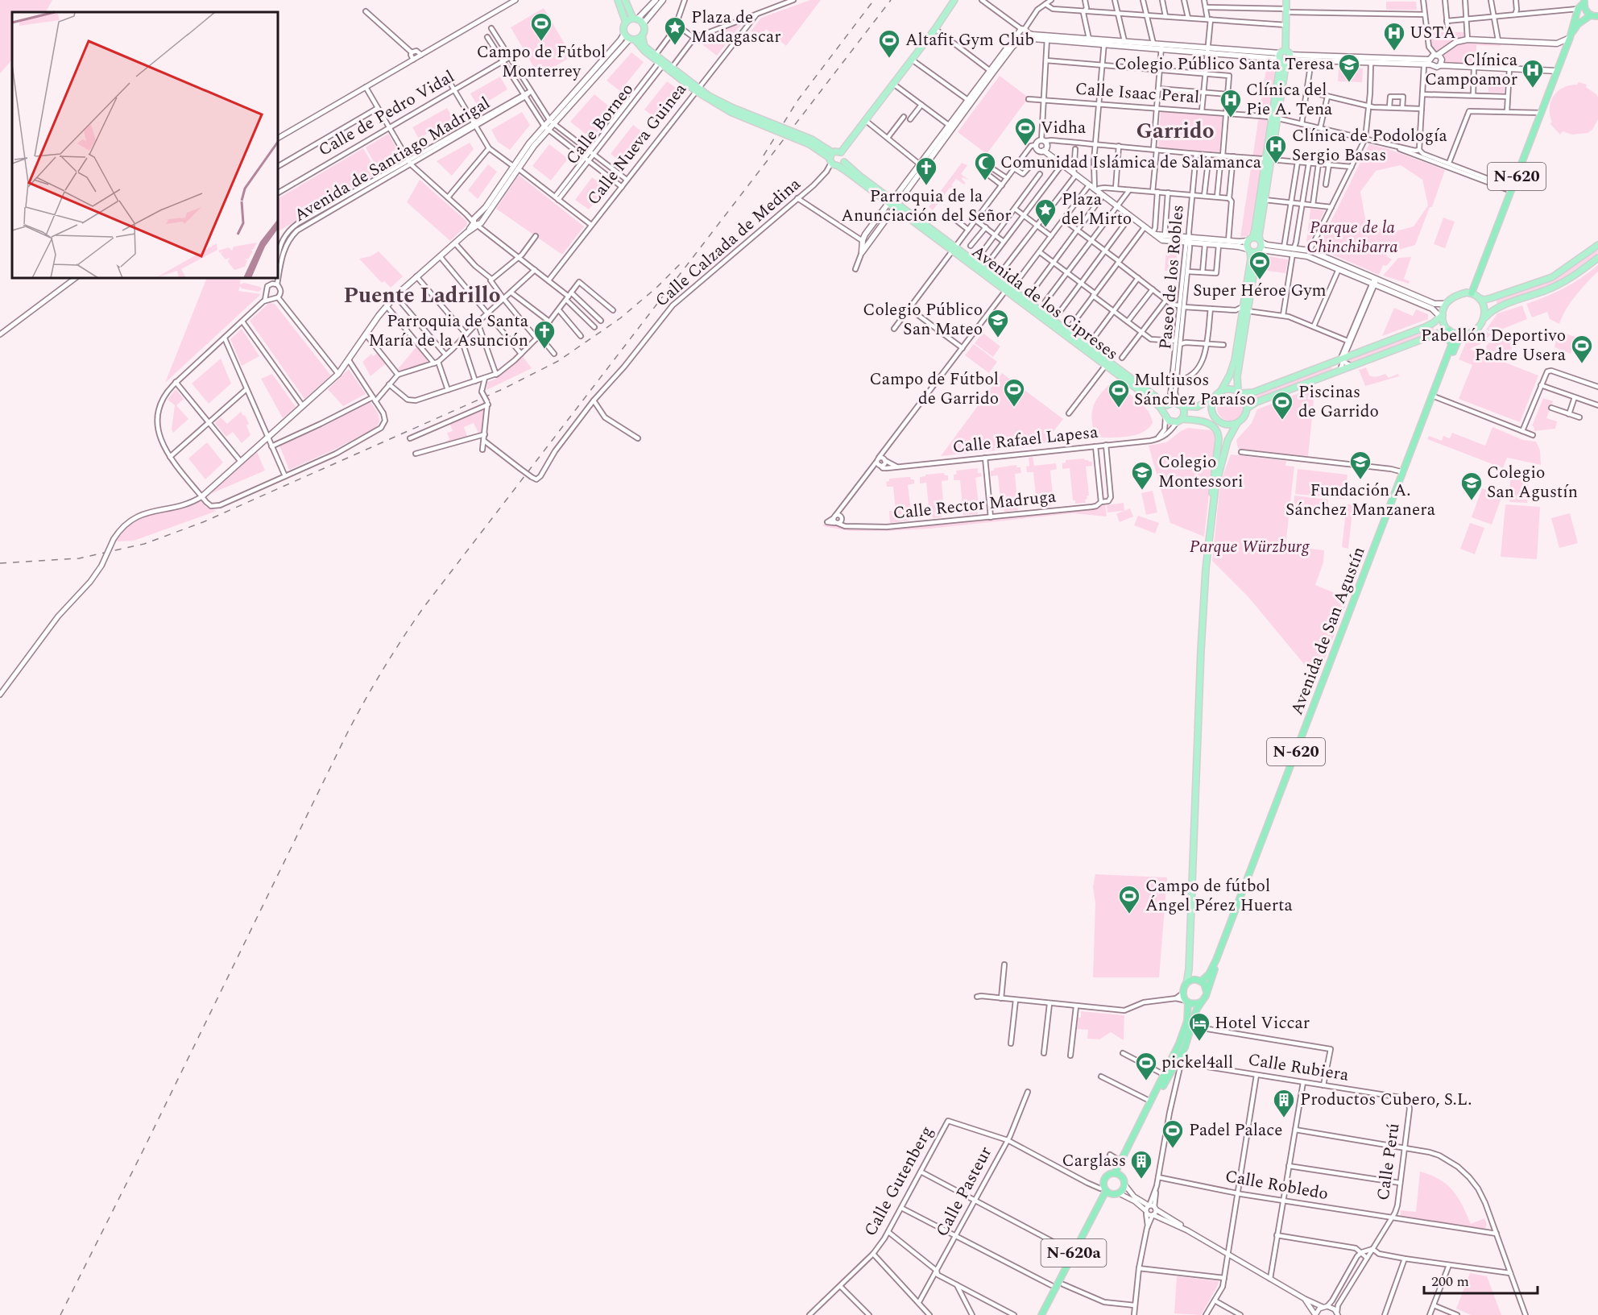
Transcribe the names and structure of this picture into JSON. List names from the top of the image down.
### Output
{
  "streets": {
    "highway": ["N-620", "Avenida de San Agustín", "N-620a"],
    "main road": ["Avenida de los Cipreses"],
    "street": [
      "Calle Isaac Peral",
      "Calle de Pedro Vidal",
      "Calle Borneo",
      "Calle Nueva Guinea",
      "Avenida de Santiago Madrigal",
      "Calle Calzada de Medina",
      "Paseo de los Robles",
      "Calle Rafael Lapesa",
      "Calle Rector Madruga",
      "Calle Rubiera",
      "Calle Perú",
      "Calle Gutenberg",
      "Calle Robledo",
      "Calle Pasteur"
    ]
  },
  "crossings": [
    ["Calle Nueva Guinea", "Avenida de los Cipreses"],
    ["N-620", "Avenida de San Agustín"],
    ["Calle Calzada de Medina", "Avenida de los Cipreses"],
    ["Paseo de los Robles", "Avenida de los Cipreses"],
    ["Calle Rubiera", "Calle Perú"],
    ["Calle Perú", "Calle Robledo"],
    ["Calle Gutenberg", "Calle Pasteur"]
  ],
  "districts": ["Garrido", "Puente Ladrillo"],
  "parks": ["Parque de la Chinchibarra", "Parque Würzburg"],
  "places": {
    "sports": [
      "Campo de Fútbol Monterrey",
      "Altafit Gym Club",
      "Vidha",
      "Super Héroe Gym",
      "Pabellón Deportivo Padre Usera",
      "Campo de Fútbol de Garrido",
      "Multiusos Sánchez Paraíso",
      "Piscinas de Garrido",
      "Campo de fútbol Ángel Pérez Huerta",
      "pickel4all",
      "Padel Palace"
    ],
    "place": ["Plaza de Madagascar", "Plaza del Mirto"],
    "hospital": [
      "USTA",
      "Clínica Campoamor",
      "Clínica del Pie A. Tena",
      "Clínica de Podología Sergio Basas"
    ],
    "school or university": [
      "Colegio Público Santa Teresa",
      "Colegio Público San Mateo",
      "Fundación A. Sánchez Manzanera",
      "Colegio Montessori",
      "Colegio San Agustín"
    ],
    "mosque": ["Comunidad Islámica de Salamanca"],
    "church": ["Parroquia de la Anunciación del Señor", "Parroquia de Santa María de la Asunción"],
    "hotel": ["Hotel Viccar"],
    "building": ["Productos Cubero, S.L.", "Carglass"]
  },
  "scale_bar": "200 m"
}
